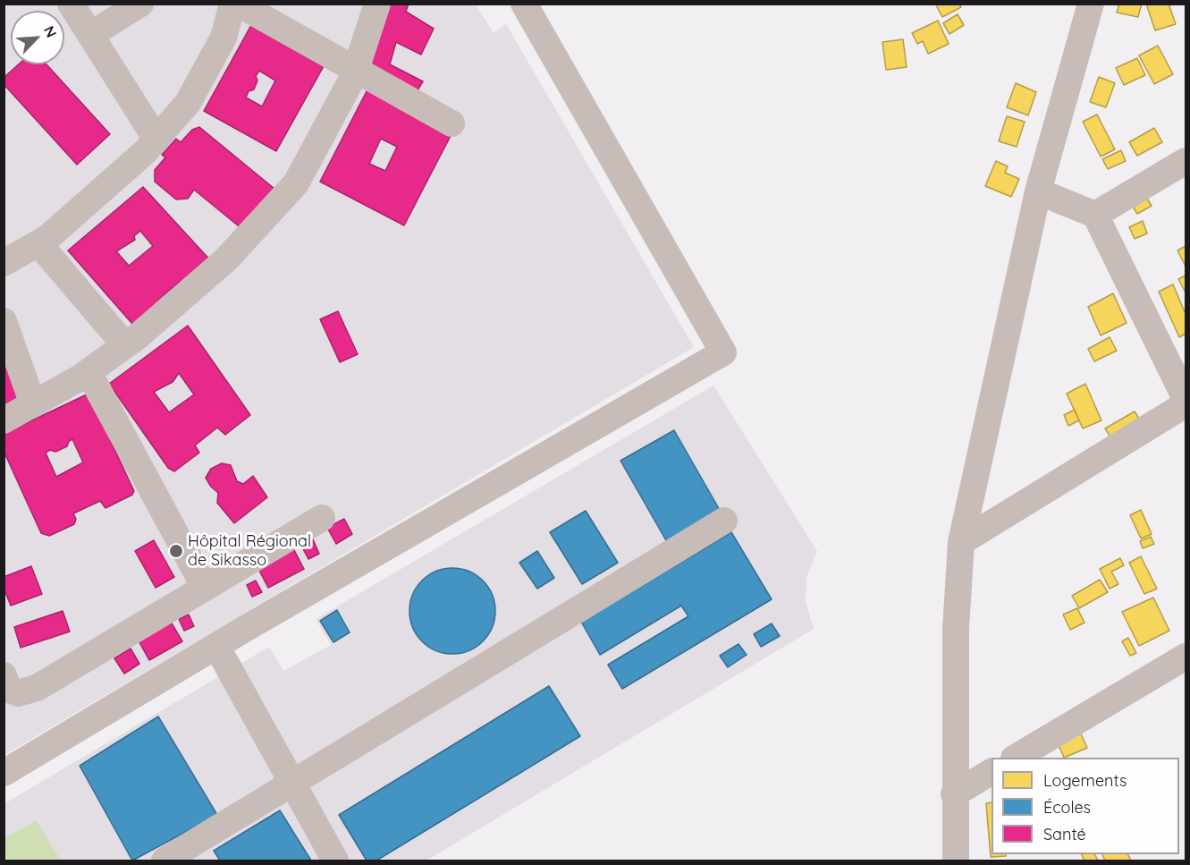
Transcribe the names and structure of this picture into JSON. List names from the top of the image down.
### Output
{
  "places": ["Hôpital Régional de Sikasso"],
  "legend": ["Logements", "Écoles", "Santé"],
  "north": "top right"
}
